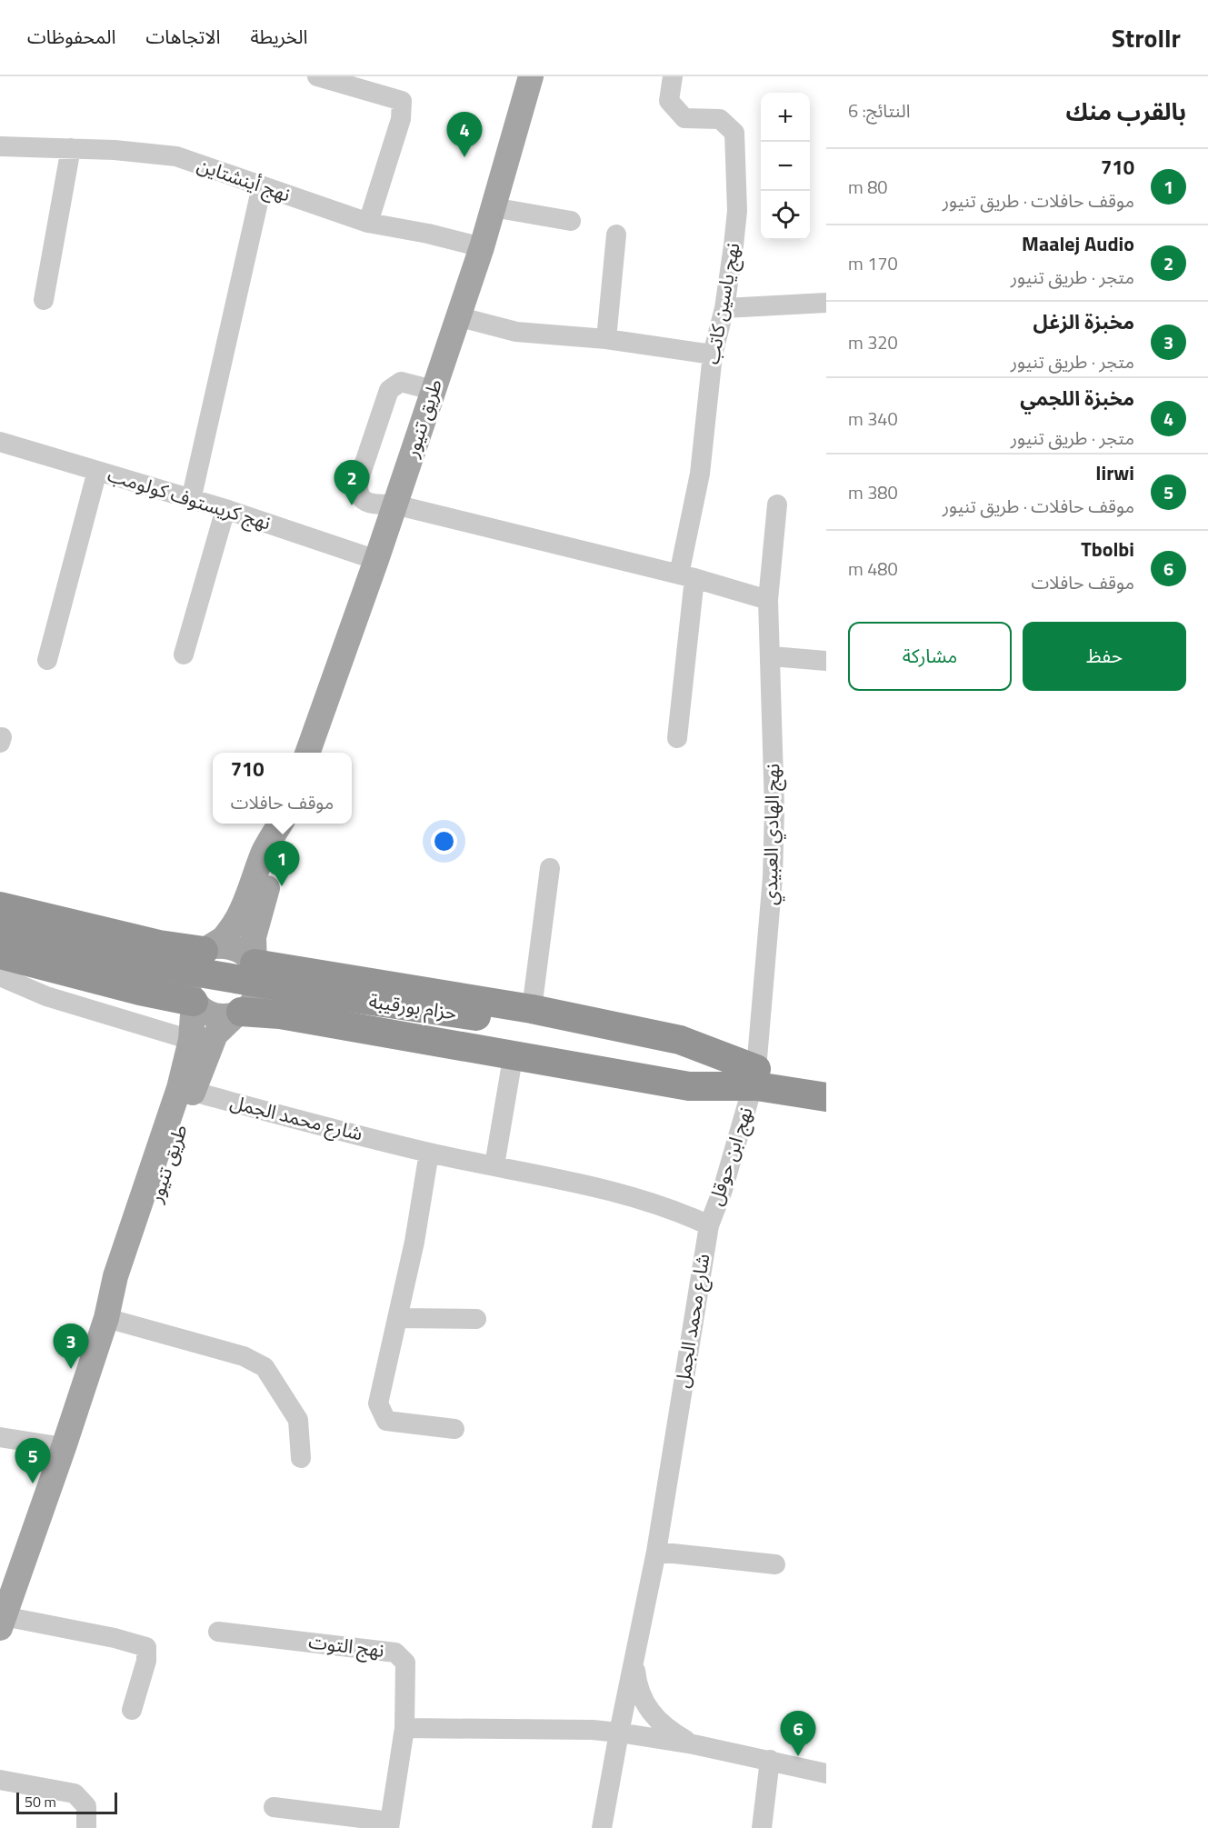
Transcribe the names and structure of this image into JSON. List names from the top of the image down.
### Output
{
  "streets": {
    "highway": ["حزام بورقيبة"],
    "main road": ["طريق تنيور"],
    "street": [
      "نهج أينشتاين",
      "نهج ياسين كاتب",
      "نهج كريستوف كولومب",
      "نهج الهادي العبيدي",
      "شارع محمد الجمل",
      "نهج ابن حوقل",
      "نهج التوت"
    ]
  },
  "crossings": [
    ["نهج أينشتاين", "طريق تنيور"],
    ["طريق تنيور", "نهج كريستوف كولومب"],
    ["طريق تنيور", "شارع محمد الجمل"],
    ["نهج الهادي العبيدي", "حزام بورقيبة"],
    ["نهج الهادي العبيدي", "نهج ابن حوقل"],
    ["حزام بورقيبة", "نهج ابن حوقل"],
    ["شارع محمد الجمل", "نهج ابن حوقل"]
  ],
  "scale_bar": "50 m",
  "page": {
    "header": "Strollr",
    "nav": ["الخريطة", "الاتجاهات", "المحفوظات"],
    "heading": ["بالقرب منك", "النتائج: 6"],
    "map_buttons": ["+", "−"],
    "pins": [
      "4",
      "2",
      "1",
      "3",
      "5",
      "6"
    ],
    "list": [
      {
        "mark": "1",
        "name": "710",
        "note": "موقف حافلات · طريق تنيور",
        "value": "80 m"
      },
      {
        "mark": "2",
        "name": "Maalej Audio",
        "note": "متجر · طريق تنيور",
        "value": "170 m"
      },
      {
        "mark": "3",
        "name": "مخبزة الزغل",
        "note": "متجر · طريق تنيور",
        "value": "320 m"
      },
      {
        "mark": "4",
        "name": "مخبزة اللجمي",
        "note": "متجر · طريق تنيور",
        "value": "340 m"
      },
      {
        "mark": "5",
        "name": "Iirwi",
        "note": "موقف حافلات · طريق تنيور",
        "value": "380 m"
      },
      {
        "mark": "6",
        "name": "Tbolbi",
        "note": "موقف حافلات",
        "value": "480 m"
      }
    ],
    "buttons": ["حفظ", "مشاركة"],
    "popup": ["710", "موقف حافلات"],
    "scale": "50 m"
  }
}
